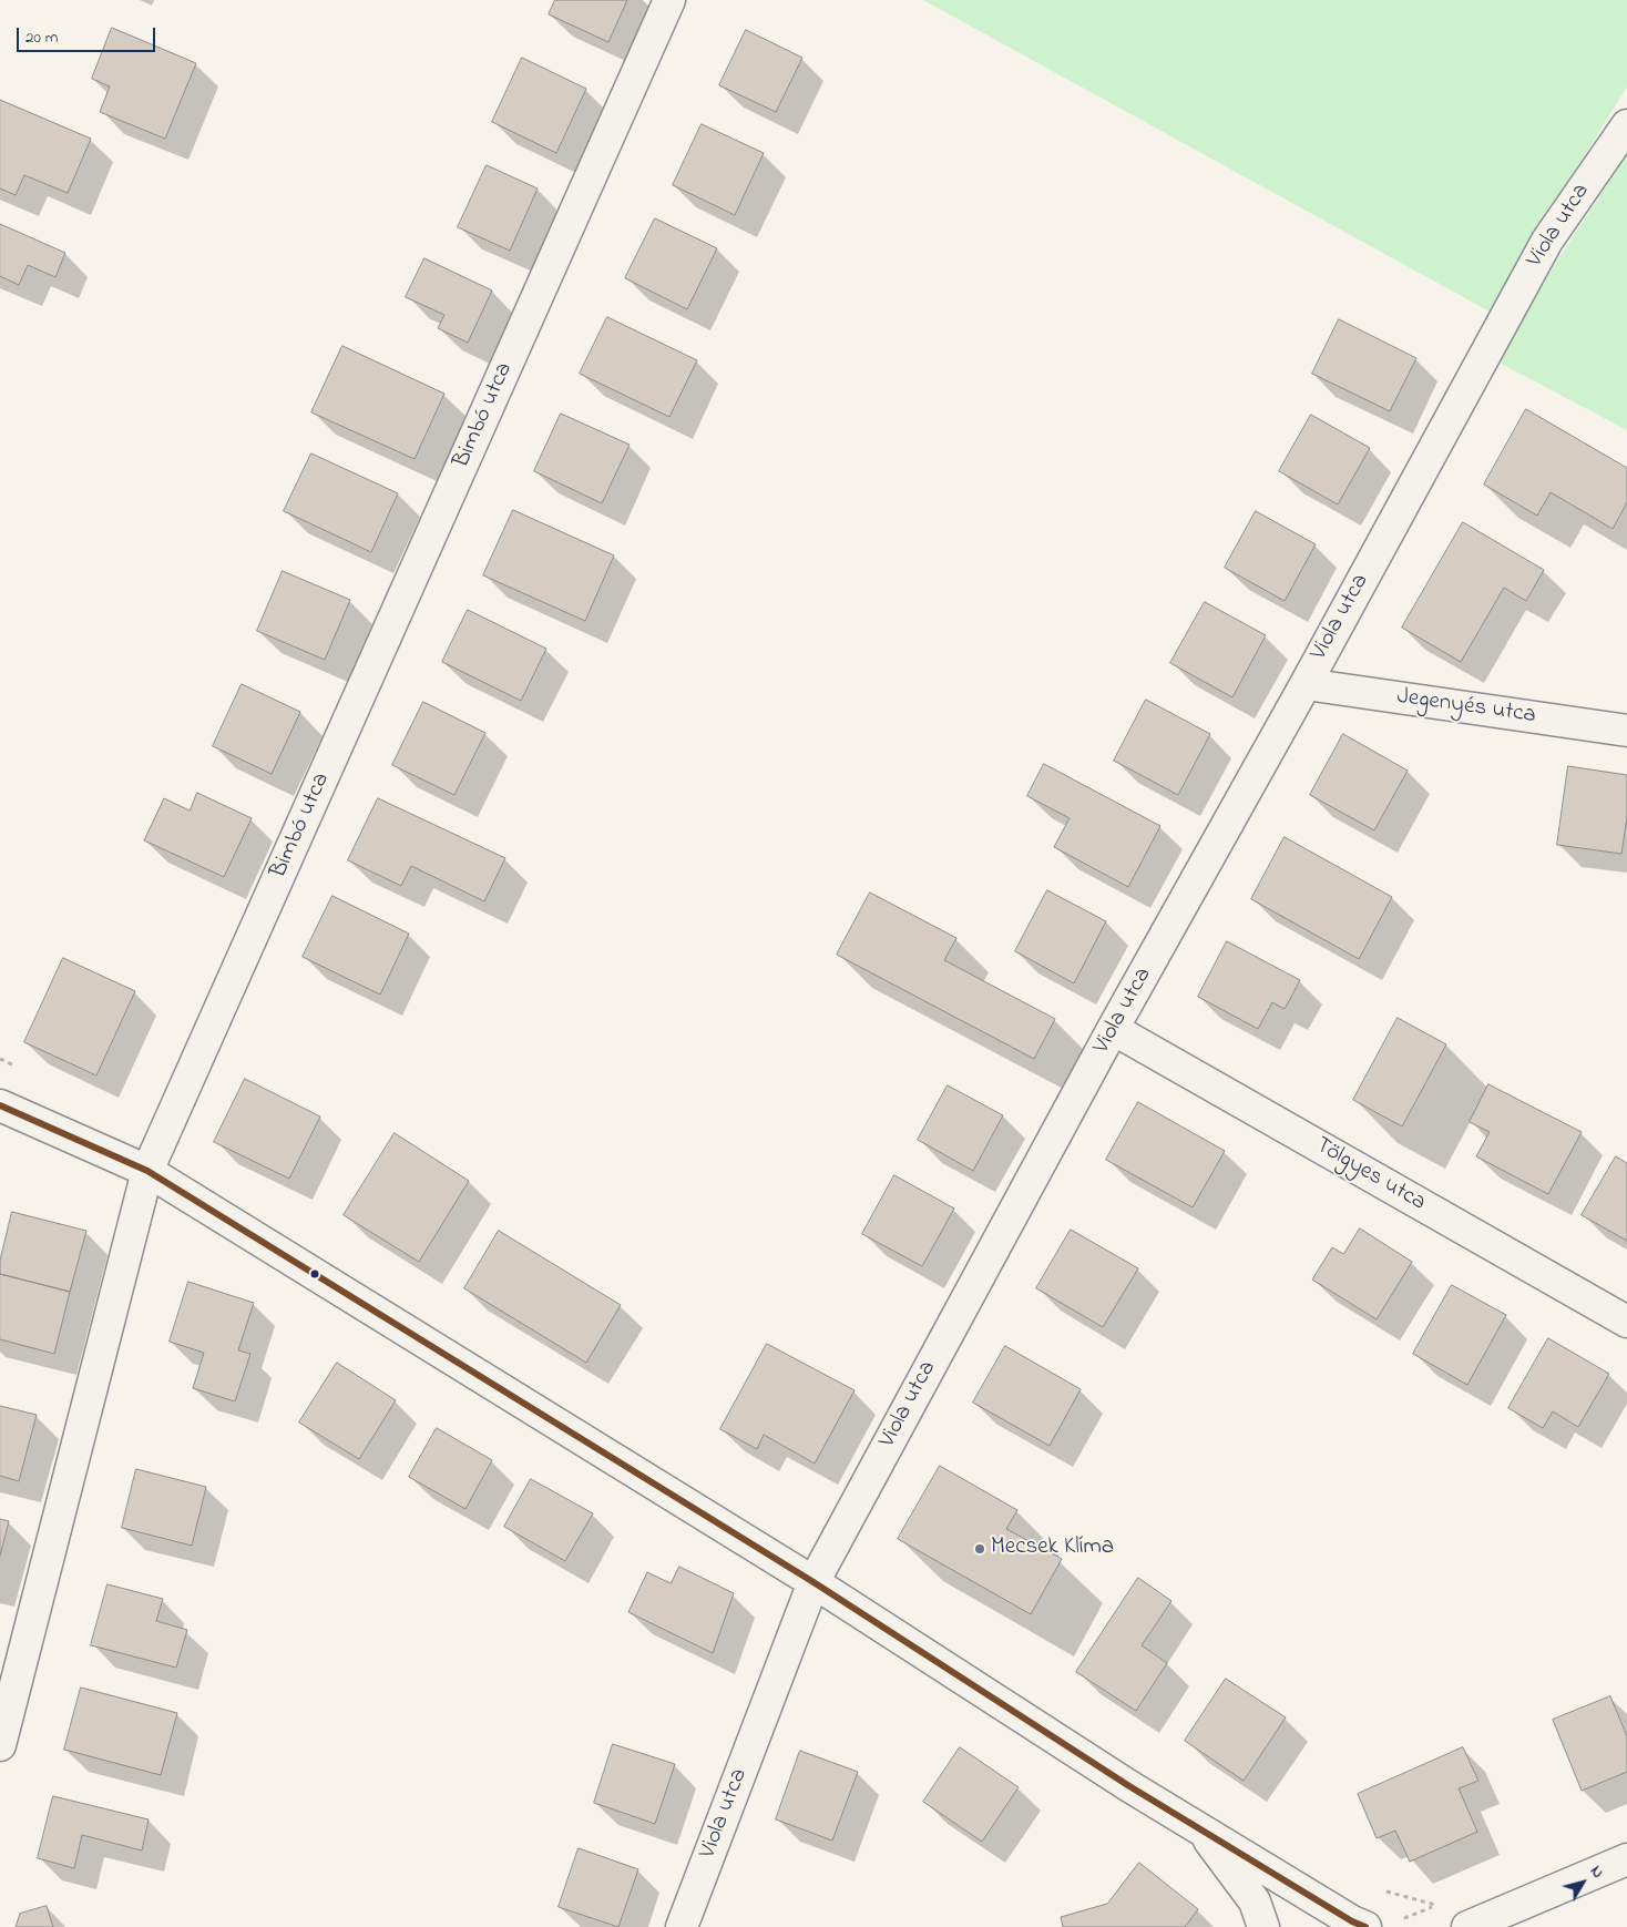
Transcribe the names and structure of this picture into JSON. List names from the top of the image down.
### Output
{
  "streets": {
    "street": [
      "Viola utca",
      "Bimbó utca",
      "Jegenyés utca",
      "Tölgyes utca"
    ]
  },
  "crossings": [
    ["Viola utca", "Jegenyés utca"],
    ["Viola utca", "Tölgyes utca"]
  ],
  "places": ["Mecsek Klíma"],
  "scale_bar": "20 m",
  "north": "top right"
}
